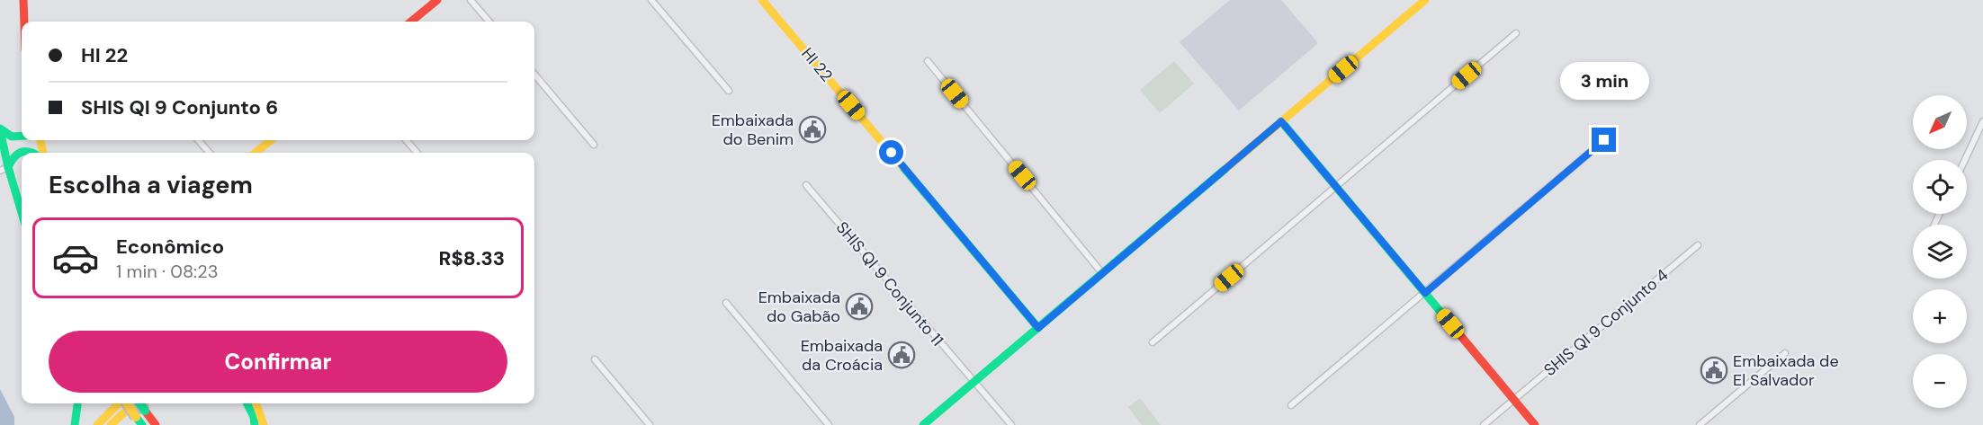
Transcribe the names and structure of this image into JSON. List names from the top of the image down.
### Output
{
  "streets": {
    "street": ["HI 22", "SHIS QI 9 Conjunto 11", "SHIS QI 9 Conjunto 4"]
  },
  "places": {
    "public building": [
      "Embaixada do Benim",
      "Embaixada do Gabão",
      "Embaixada da Croácia",
      "Embaixada de El Salvador"
    ]
  },
  "north": "bottom left",
  "page": {
    "banner": ["HI 22", "SHIS QI 9 Conjunto 6"],
    "bubble": "3 min",
    "map_buttons": ["+", "−"],
    "heading": "Escolha a viagem",
    "list": [
      {
        "name": "Econômico",
        "note": "1 min · 08:23",
        "value": "R$8.33"
      }
    ],
    "buttons": "Confirmar"
  }
}
